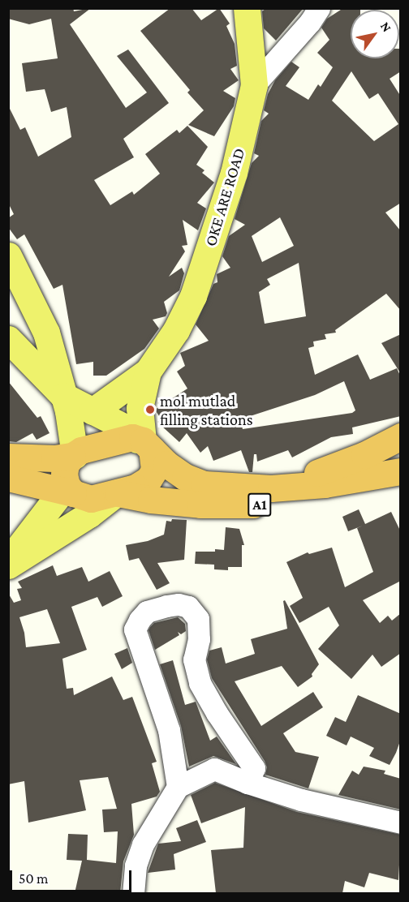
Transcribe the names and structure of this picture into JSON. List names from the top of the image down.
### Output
{
  "streets": {
    "highway": ["A1"],
    "main road": ["OKE ARE ROAD"]
  },
  "crossings": [
    ["OKE ARE ROAD", "A1"]
  ],
  "places": ["mol mutlad filling stations"],
  "scale_bar": "50 m",
  "north": "top right"
}
